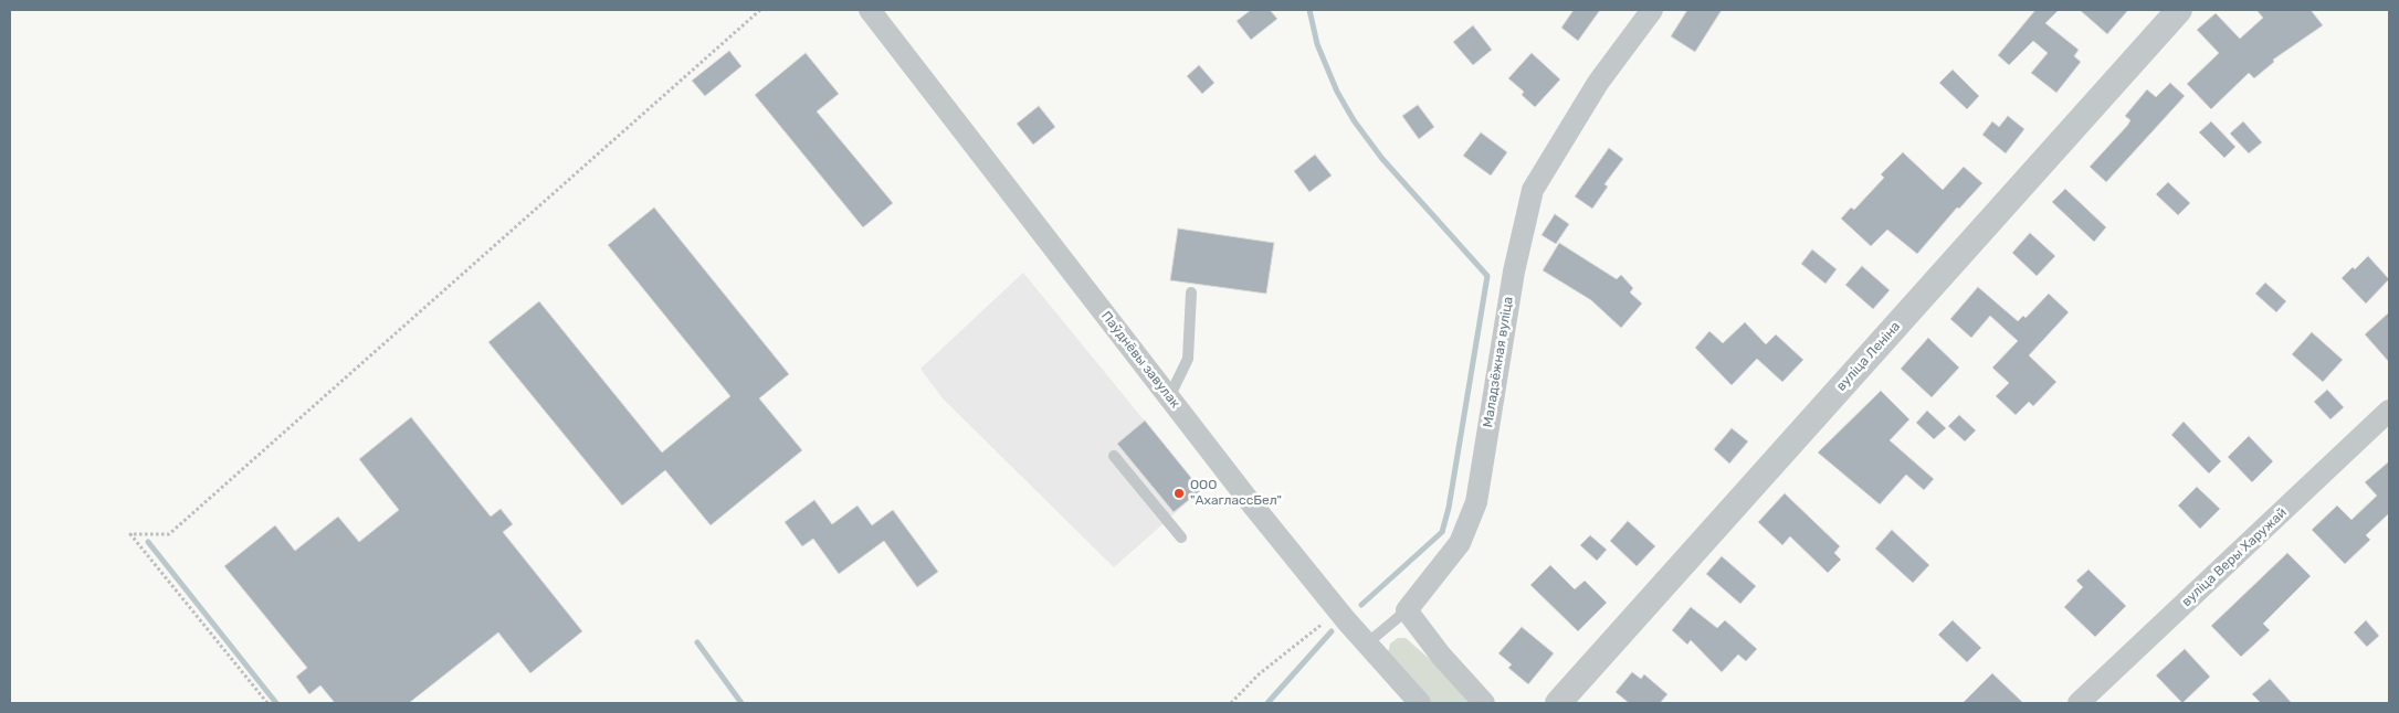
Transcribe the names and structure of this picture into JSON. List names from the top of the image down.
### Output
{
  "streets": {
    "street": [
      "вуліца Леніна",
      "Паўднёвы завулак",
      "Маладзёжная вуліца",
      "вуліца Веры Харужай"
    ]
  },
  "places": ["ООО \"АхаглассБел\""]
}
